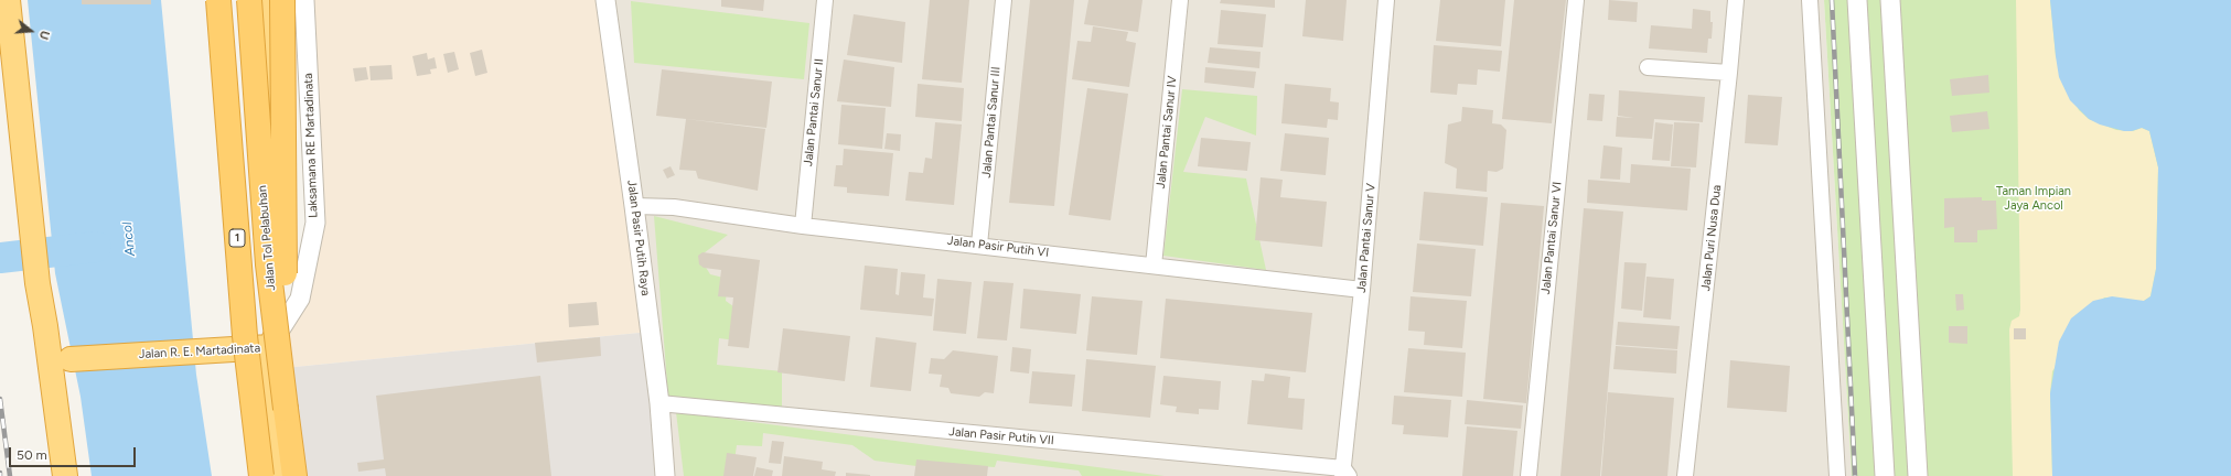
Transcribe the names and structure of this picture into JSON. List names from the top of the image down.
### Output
{
  "streets": {
    "highway": ["1", "Jalan Tol Pelabuhan", "Jalan R. E. Martadinata"],
    "street": [
      "Jalan Pantai Sanur II",
      "Jalan Pantai Sanur III",
      "Jalan Pantai Sanur IV",
      "Laksamana RE Martadinata",
      "Jalan Pasir Putih Raya",
      "Jalan Pantai Sanur V",
      "Jalan Pantai Sanur VI",
      "Jalan Puri Nusa Dua",
      "Jalan Pasir Putih VI",
      "Jalan Pasir Putih VII"
    ]
  },
  "crossings": [
    ["Jalan Pantai Sanur II", "Jalan Pasir Putih VI"],
    ["Jalan Pantai Sanur III", "Jalan Pasir Putih VI"],
    ["Jalan Pantai Sanur IV", "Jalan Pasir Putih VI"],
    ["Laksamana RE Martadinata", "Jalan R. E. Martadinata"],
    ["Jalan Pasir Putih Raya", "Jalan Pasir Putih VI"],
    ["Jalan Pasir Putih Raya", "Jalan Pasir Putih VII"],
    ["Jalan Pantai Sanur V", "Jalan Pasir Putih VI"],
    ["Jalan Pantai Sanur V", "Jalan Pasir Putih VII"]
  ],
  "water": ["Ancol"],
  "parks": ["Taman Impian Jaya Ancol"],
  "scale_bar": "50 m",
  "north": "right"
}
